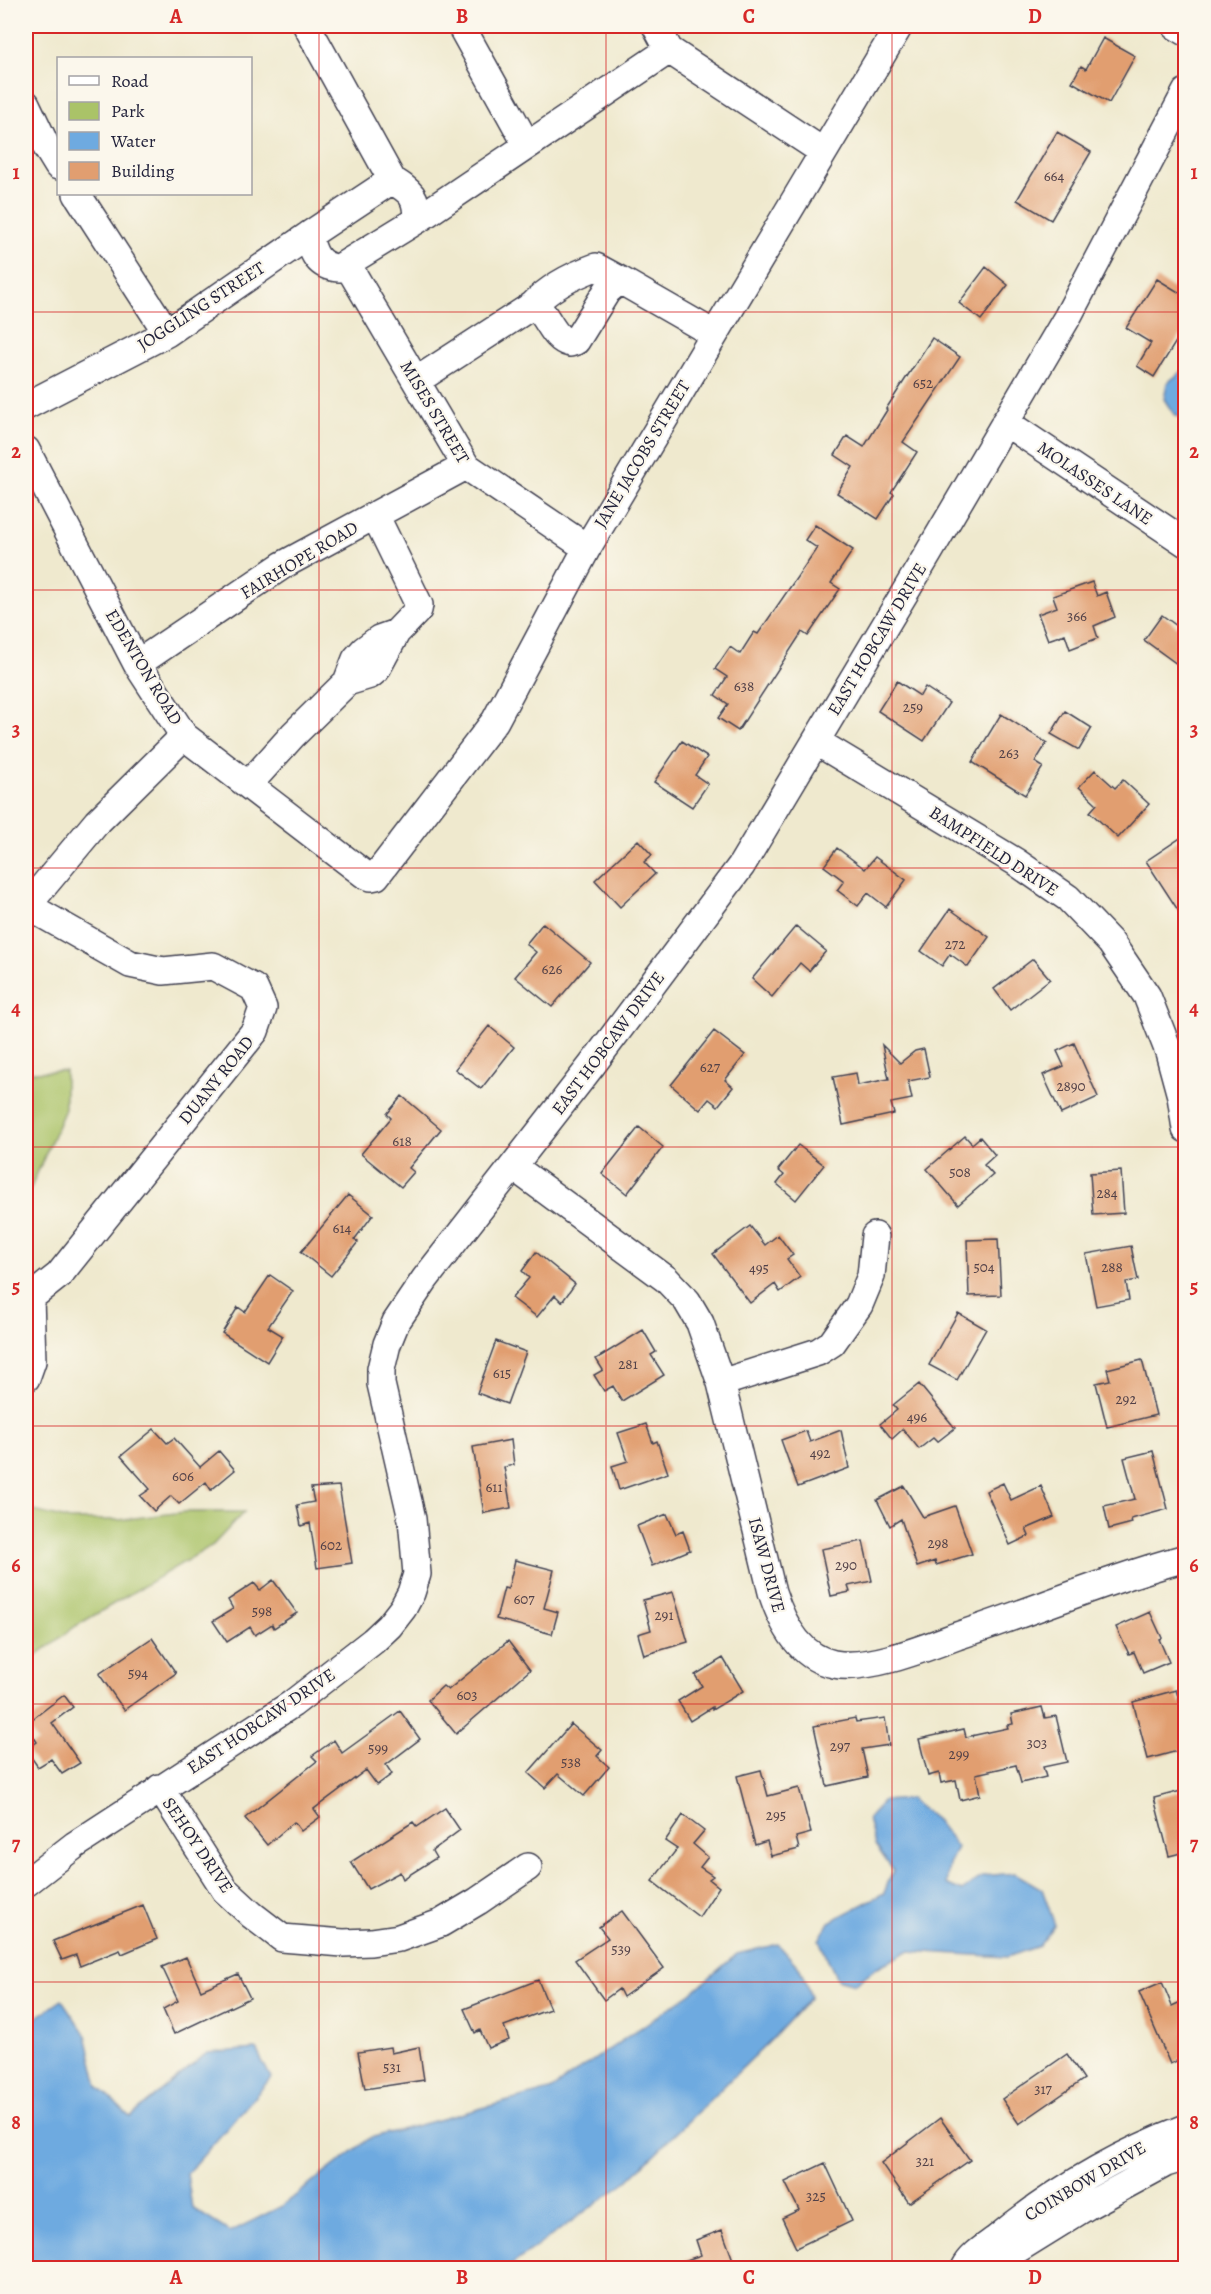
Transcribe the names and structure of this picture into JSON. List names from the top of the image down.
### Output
{
  "streets": {
    "street": [
      "JOGGLING STREET",
      "MISES STREET",
      "JANE JACOBS STREET",
      "MOLASSES LANE",
      "FAIRHOPE ROAD",
      "EAST HOBCAW DRIVE",
      "EDENTON ROAD",
      "BAMPFIELD DRIVE",
      "DUANY ROAD",
      "ISAW DRIVE",
      "SEHOY DRIVE",
      "COINBOW DRIVE"
    ]
  },
  "crossings": [
    ["MISES STREET", "JANE JACOBS STREET"],
    ["MISES STREET", "FAIRHOPE ROAD"],
    ["JANE JACOBS STREET", "EDENTON ROAD"],
    ["MOLASSES LANE", "EAST HOBCAW DRIVE"],
    ["FAIRHOPE ROAD", "EDENTON ROAD"],
    ["EAST HOBCAW DRIVE", "BAMPFIELD DRIVE"],
    ["EAST HOBCAW DRIVE", "ISAW DRIVE"],
    ["EAST HOBCAW DRIVE", "SEHOY DRIVE"]
  ],
  "house_numbers": [
    "664",
    "652",
    "366",
    "638",
    "259",
    "263",
    "272",
    "626",
    "627",
    "2890",
    "618",
    "508",
    "284",
    "614",
    "504",
    "288",
    "495",
    "281",
    "615",
    "292",
    "496",
    "492",
    "606",
    "611",
    "298",
    "602",
    "290",
    "607",
    "598",
    "291",
    "594",
    "603",
    "303",
    "297",
    "599",
    "299",
    "538",
    "295",
    "539",
    "531",
    "317",
    "321",
    "325"
  ],
  "legend": [
    "Road",
    "Park",
    "Water",
    "Building"
  ],
  "grid": {
    "columns": [
      "A",
      "B",
      "C",
      "D"
    ],
    "rows": [
      "1",
      "2",
      "3",
      "4",
      "5",
      "6",
      "7",
      "8"
    ]
  }
}
